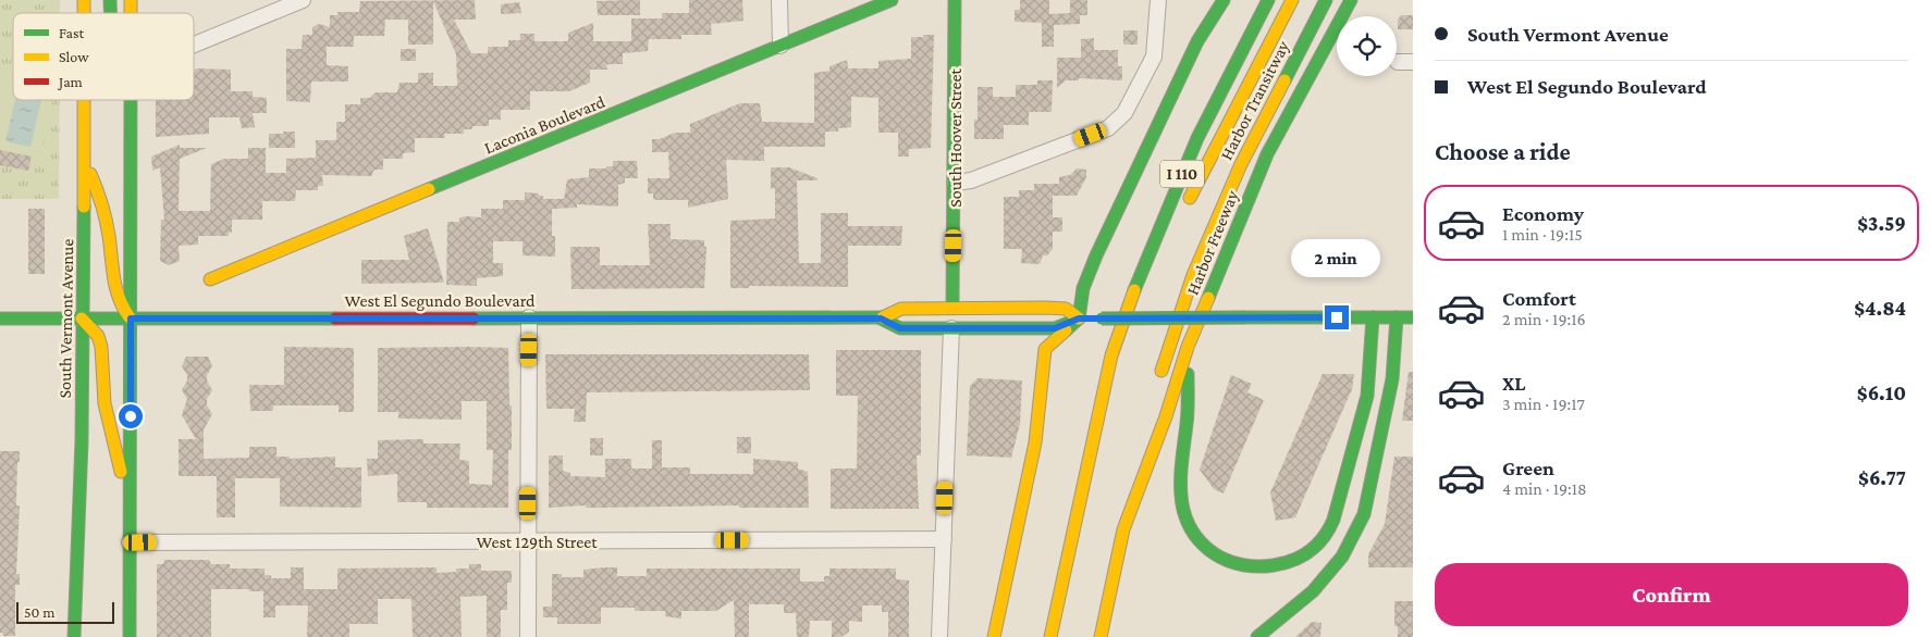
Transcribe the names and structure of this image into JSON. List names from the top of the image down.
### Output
{
  "streets": {
    "main road": [
      "Harbor Transitway",
      "Laconia Boulevard",
      "South Hoover Street",
      "I 110",
      "Harbor Freeway",
      "West El Segundo Boulevard",
      "South Vermont Avenue"
    ],
    "street": ["West 129th Street"]
  },
  "crossings": [
    ["South Hoover Street", "West El Segundo Boulevard"],
    ["West El Segundo Boulevard", "South Vermont Avenue"]
  ],
  "legend": ["Fast", "Slow", "Jam"],
  "scale_bar": "50 m",
  "page": {
    "banner": ["South Vermont Avenue", "West El Segundo Boulevard"],
    "heading": "Choose a ride",
    "list": [
      {
        "name": "Economy",
        "note": "1 min · 19:15",
        "value": "$3.59"
      },
      {
        "name": "Comfort",
        "note": "2 min · 19:16",
        "value": "$4.84"
      },
      {
        "name": "XL",
        "note": "3 min · 19:17",
        "value": "$6.10"
      },
      {
        "name": "Green",
        "note": "4 min · 19:18",
        "value": "$6.77"
      }
    ],
    "bubble": "2 min",
    "buttons": "Confirm",
    "scale": "50 m"
  }
}
